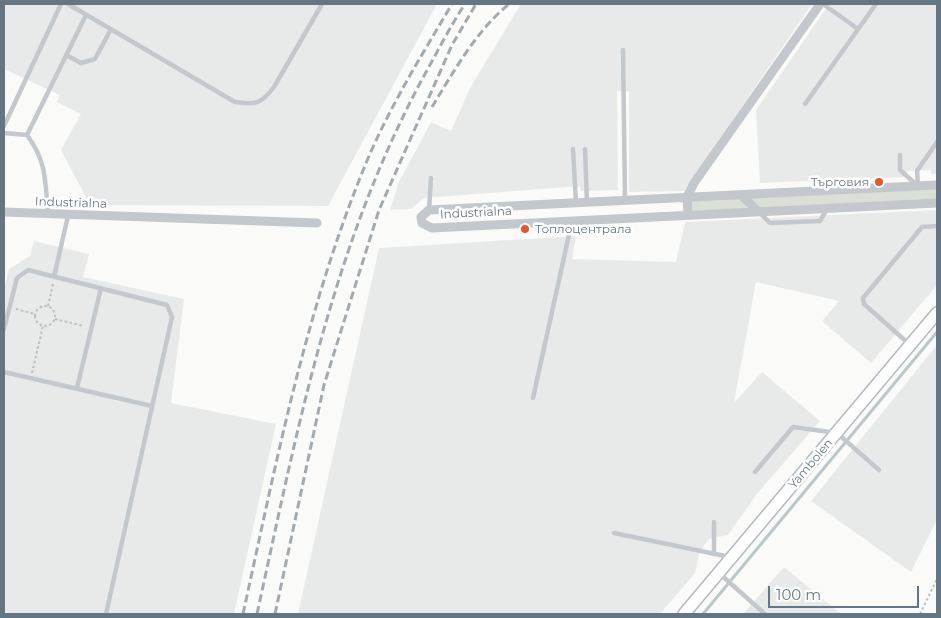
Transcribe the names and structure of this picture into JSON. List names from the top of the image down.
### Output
{
  "streets": {
    "main road": ["Yambolen"],
    "street": ["Industrialna"]
  },
  "places": ["Търговия", "Топлоцентрала"],
  "scale_bar": "100 m"
}
